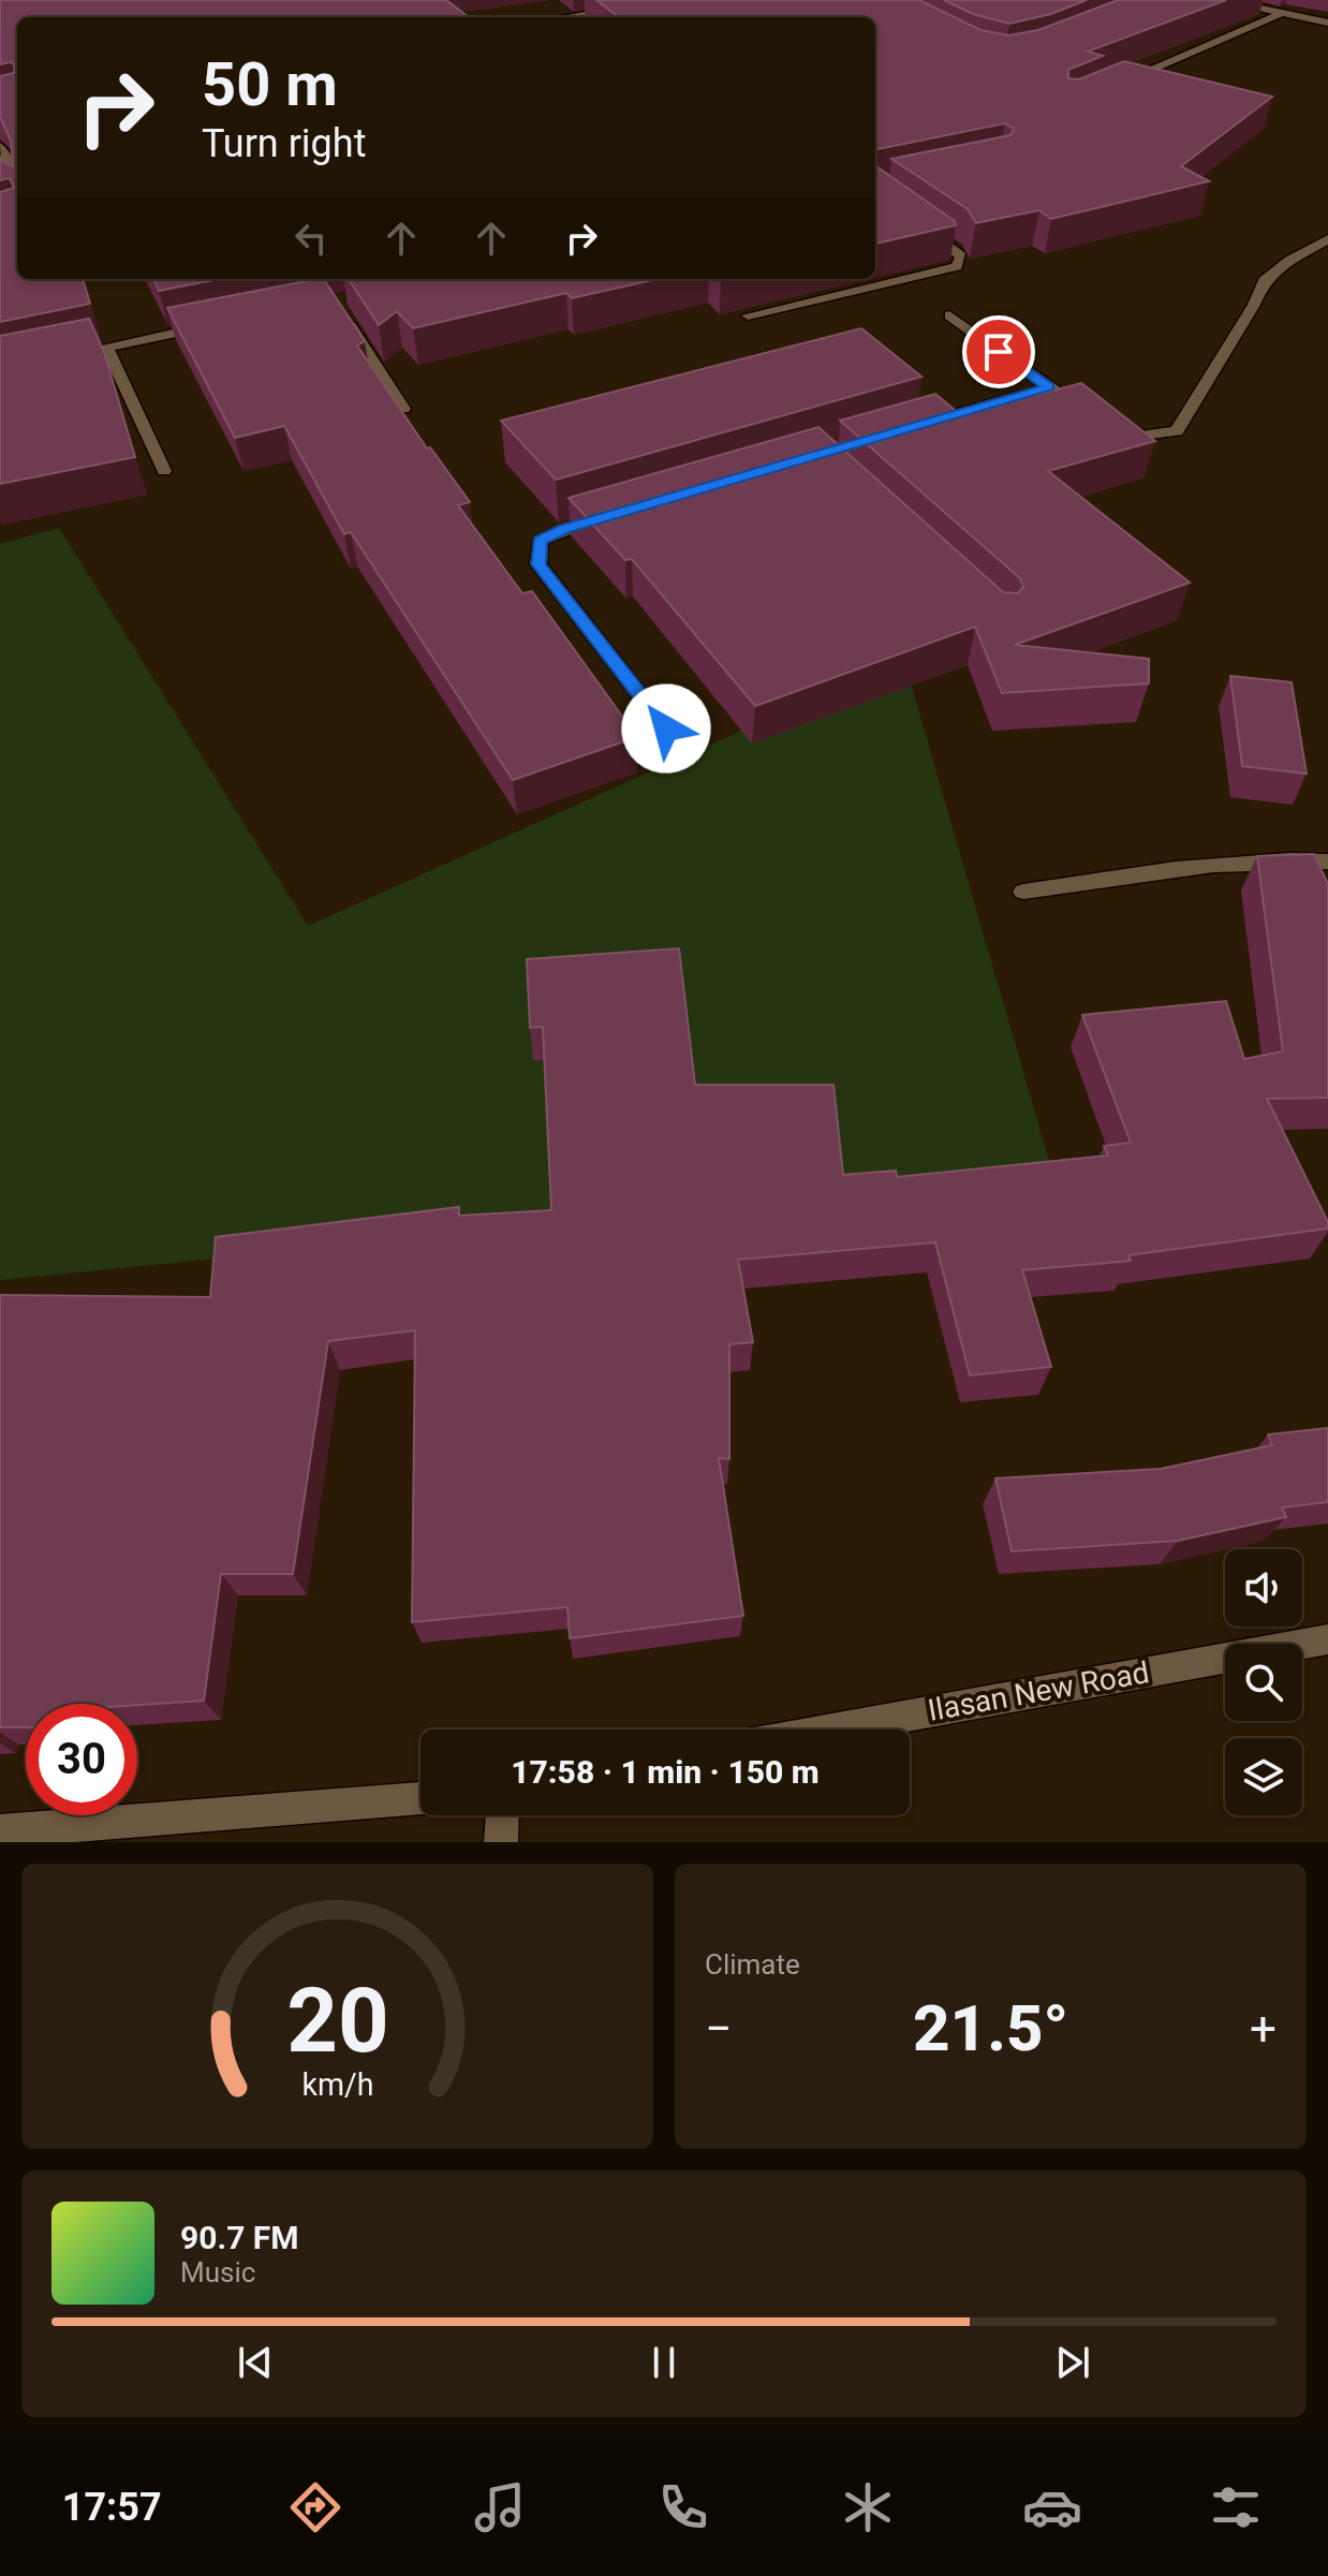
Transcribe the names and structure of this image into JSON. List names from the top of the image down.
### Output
{
  "streets": {
    "street": ["Ilasan New Road"]
  },
  "page": {
    "turn": ["50 m", "Turn right"],
    "limit": "30",
    "trip": "17:58 · 1 min · 150 m",
    "tile": "Climate",
    "heat": ["−", "21.5°", "+"],
    "song": ["90.7 FM", "Music"],
    "tabs": "17:57",
    "gauge": ["20", "km/h"]
  }
}
